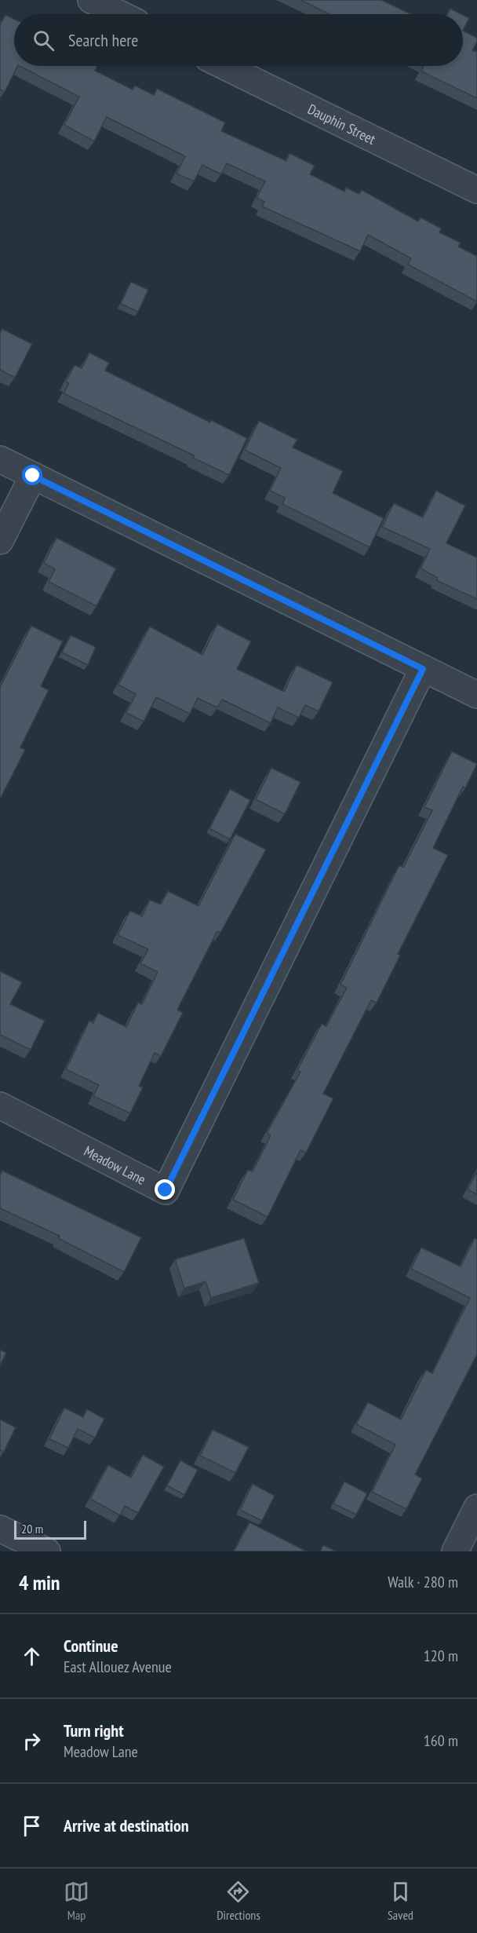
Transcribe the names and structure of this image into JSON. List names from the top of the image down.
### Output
{
  "streets": {
    "street": ["Dauphin Street", "Meadow Lane"]
  },
  "scale_bar": "20 m",
  "page": {
    "search": "Search here",
    "scale": "20 m",
    "heading": ["4 min", "Walk · 280 m"],
    "list": [
      ["Continue", "East Allouez Avenue", "120 m"],
      ["Turn right", "Meadow Lane", "160 m"],
      "Arrive at destination"
    ],
    "nav": ["Map", "Directions", "Saved"]
  }
}
